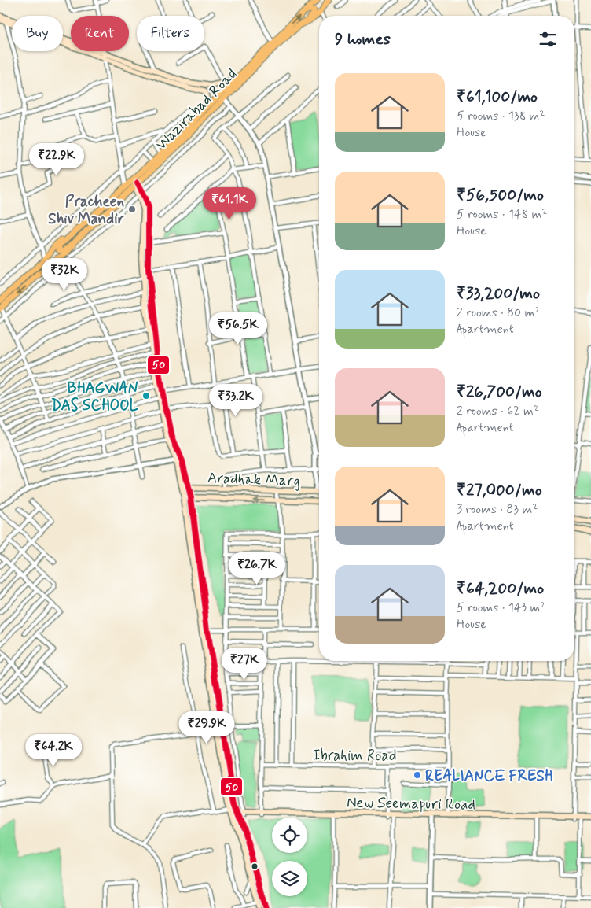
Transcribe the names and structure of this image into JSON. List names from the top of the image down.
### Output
{
  "streets": {
    "highway": ["Wazirabad Road"],
    "main road": ["Aradhak Marg", "New Seemapuri Road"],
    "street": ["Ibrahim Road"]
  },
  "places": ["Pracheen Shiv Mandir", "BHAGWAN DAS SCHOOL", "REALIANCE FRESH"],
  "lines": ["transit line 50"],
  "page": {
    "chip": ["Buy", "Rent", "Filters"],
    "heading": "9 homes",
    "list": [
      {
        "name": "₹61,100/mo",
        "note": "5 rooms · 138 m² · House"
      },
      {
        "name": "₹56,500/mo",
        "note": "5 rooms · 148 m² · House"
      },
      {
        "name": "₹33,200/mo",
        "note": "2 rooms · 80 m² · Apartment"
      },
      {
        "name": "₹26,700/mo",
        "note": "2 rooms · 62 m² · Apartment"
      },
      {
        "name": "₹27,000/mo",
        "note": "3 rooms · 83 m² · Apartment"
      },
      {
        "name": "₹64,200/mo",
        "note": "5 rooms · 143 m² · House"
      }
    ],
    "price": [
      "₹22.9K",
      "₹61.1K",
      "₹32K",
      "₹56.5K",
      "₹33.2K",
      "₹26.7K",
      "₹27K",
      "₹29.9K",
      "₹64.2K"
    ]
  }
}
